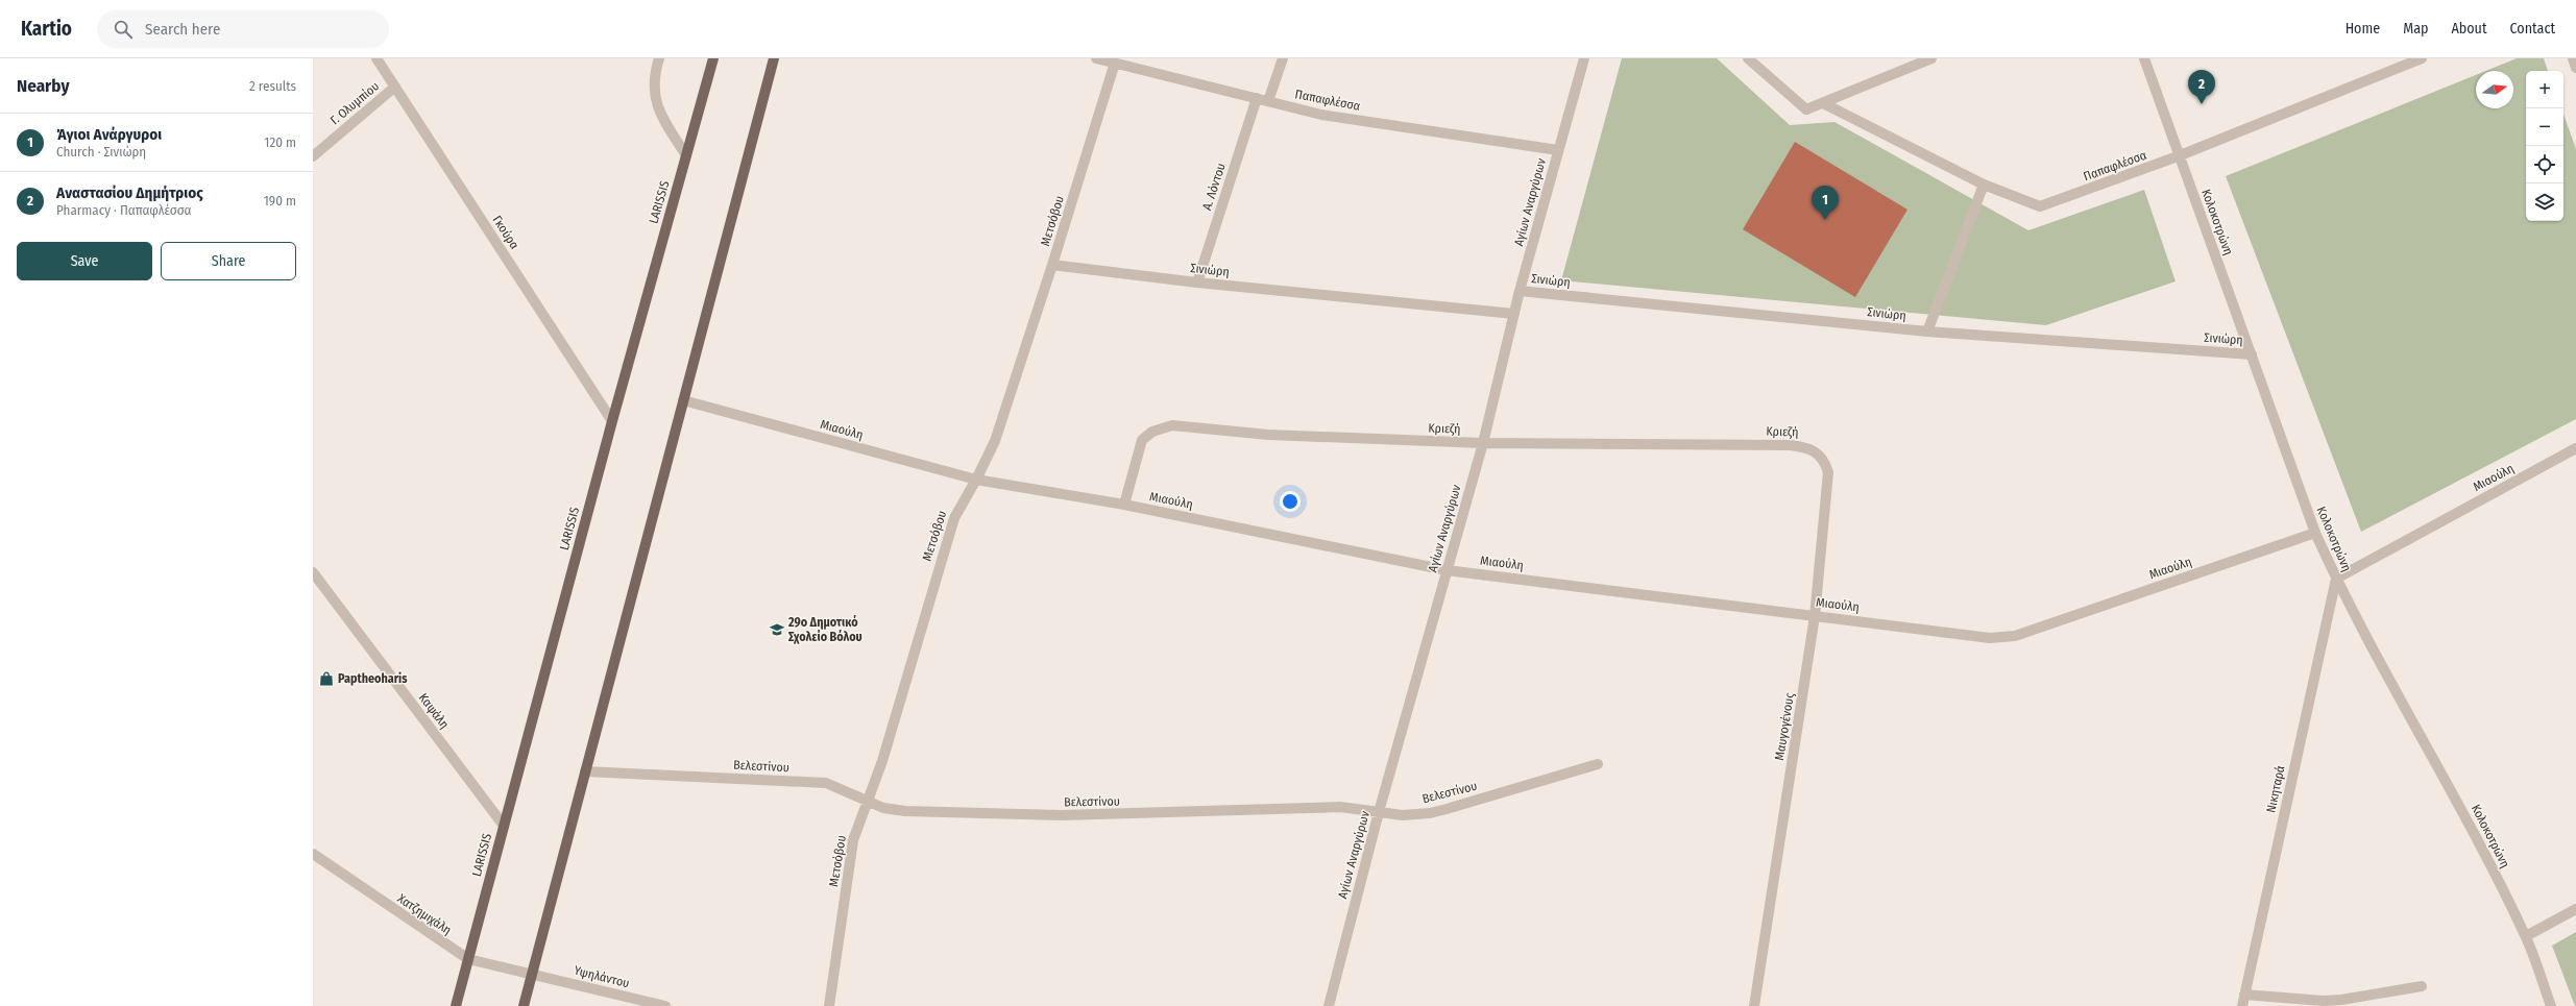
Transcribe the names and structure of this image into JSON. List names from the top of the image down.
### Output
{
  "streets": {
    "main road": ["LARISSIS"],
    "street": [
      "Παπαφλέσσα",
      "Γ. Ολυμπίου",
      "Α. Λόντου",
      "Αγίων Αναργύρων",
      "Μετσόβου",
      "Κολοκοτρώνη",
      "Γκούρα",
      "Σινιώρη",
      "Κριεζή",
      "Μιαούλη",
      "Καψάλη",
      "Μαυγογένους",
      "Βελεστίνου",
      "Νικηταρά",
      "Χατζημιχάλη",
      "Υψηλάντου"
    ]
  },
  "crossings": [
    ["Παπαφλέσσα", "Α. Λόντου"],
    ["Παπαφλέσσα", "Αγίων Αναργύρων"],
    ["Παπαφλέσσα", "Μετσόβου"],
    ["Παπαφλέσσα", "Κολοκοτρώνη"],
    ["Γ. Ολυμπίου", "Γκούρα"],
    ["Α. Λόντου", "Σινιώρη"],
    ["LARISSIS", "Γκούρα"],
    ["LARISSIS", "Καψάλη"],
    ["LARISSIS", "Χατζημιχάλη"],
    ["Αγίων Αναργύρων", "Σινιώρη"],
    ["Αγίων Αναργύρων", "Κριεζή"],
    ["Αγίων Αναργύρων", "Μιαούλη"],
    ["Αγίων Αναργύρων", "Βελεστίνου"],
    ["Μετσόβου", "Σινιώρη"],
    ["Μετσόβου", "Μιαούλη"],
    ["Μετσόβου", "Βελεστίνου"],
    ["Κολοκοτρώνη", "Σινιώρη"],
    ["Κολοκοτρώνη", "Μιαούλη"],
    ["Κολοκοτρώνη", "Νικηταρά"],
    ["Κριεζή", "Μιαούλη"],
    ["Κριεζή", "Μαυγογένους"],
    ["Μιαούλη", "Μαυγογένους"],
    ["Μιαούλη", "Νικηταρά"],
    ["Χατζημιχάλη", "Υψηλάντου"]
  ],
  "places": {
    "school or university": ["29ο Δημοτικό Σχολείο Βόλου"],
    "shop": ["Paptheoharis"]
  },
  "north": "right",
  "page": {
    "header": "Kartio",
    "search": "Search here",
    "nav": [
      "Home",
      "Map",
      "About",
      "Contact"
    ],
    "heading": ["Nearby", "2 results"],
    "pins": ["2", "1"],
    "map_buttons": ["+", "−"],
    "list": [
      {
        "mark": "1",
        "name": "Άγιοι Ανάργυροι",
        "note": "Church · Σινιώρη",
        "value": "120 m"
      },
      {
        "mark": "2",
        "name": "Αναστασίου Δημήτριος",
        "note": "Pharmacy · Παπαφλέσσα",
        "value": "190 m"
      }
    ],
    "buttons": ["Save", "Share"]
  }
}
